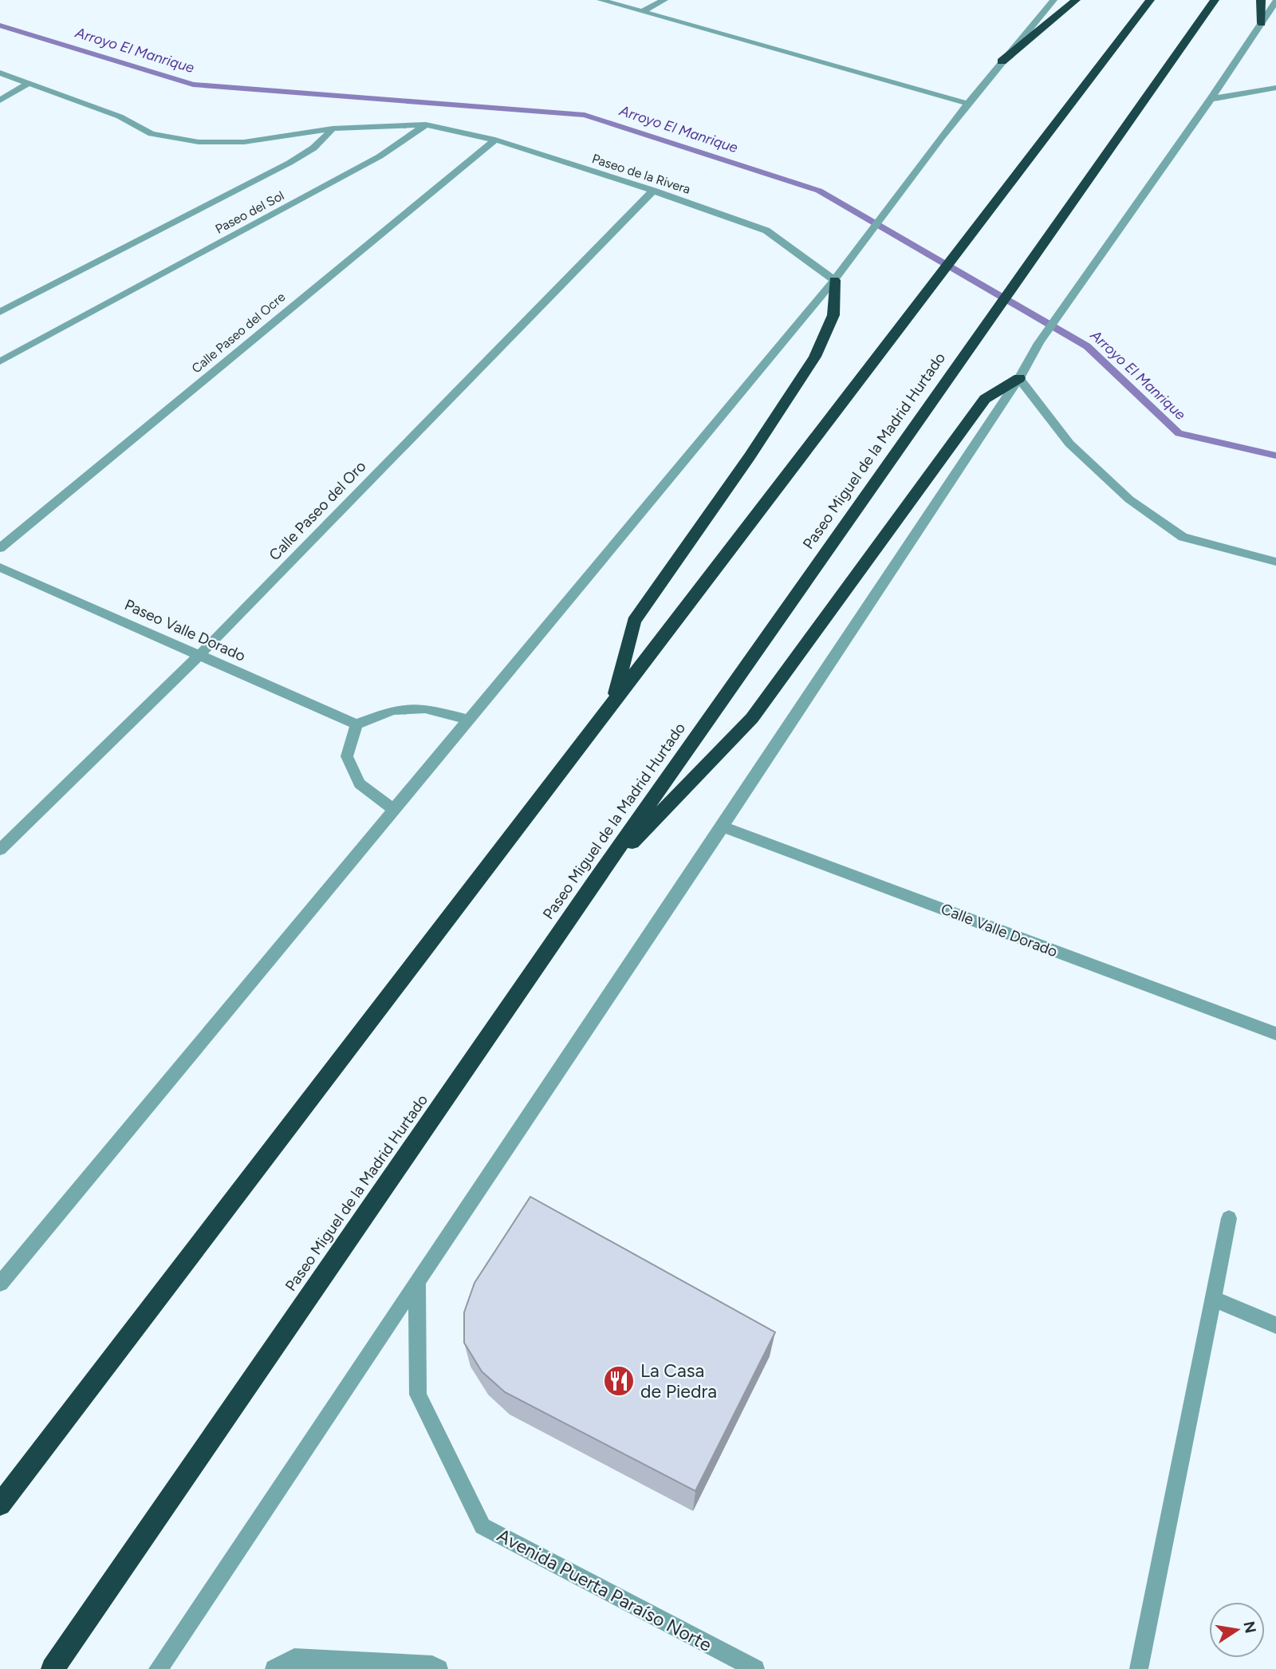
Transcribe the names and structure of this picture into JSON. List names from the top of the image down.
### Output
{
  "streets": {
    "highway": ["Paseo Miguel de la Madrid Hurtado"],
    "street": [
      "Paseo de la Rivera",
      "Paseo del Sol",
      "Calle Paseo del Ocre",
      "Calle Paseo del Oro",
      "Paseo Valle Dorado",
      "Calle Valle Dorado",
      "Avenida Puerta Paraíso Norte"
    ]
  },
  "crossings": [
    ["Paseo de la Rivera", "Paseo del Sol"],
    ["Paseo de la Rivera", "Calle Paseo del Ocre"],
    ["Paseo de la Rivera", "Calle Paseo del Oro"],
    ["Calle Paseo del Oro", "Paseo Valle Dorado"]
  ],
  "water": ["Arroyo El Manrique"],
  "places": {
    "restaurant": ["La Casa de Piedra"]
  },
  "north": "right"
}
